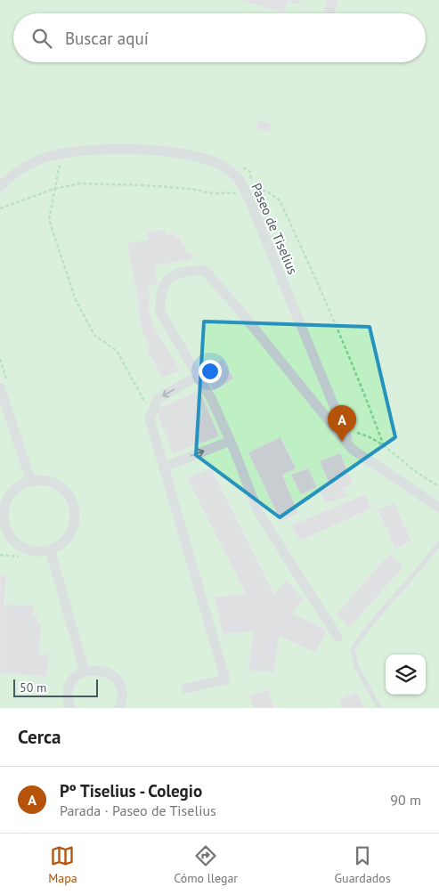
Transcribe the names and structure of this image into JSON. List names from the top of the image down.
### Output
{
  "streets": {
    "street": ["Paseo de Tiselius"]
  },
  "scale_bar": "50 m",
  "page": {
    "search": "Buscar aquí",
    "pins": "A",
    "scale": "50 m",
    "heading": "Cerca",
    "list": [
      {
        "mark": "A",
        "name": "Pº Tiselius - Colegio",
        "note": "Parada · Paseo de Tiselius",
        "value": "90 m"
      }
    ],
    "nav": ["Mapa", "Cómo llegar", "Guardados"]
  }
}
